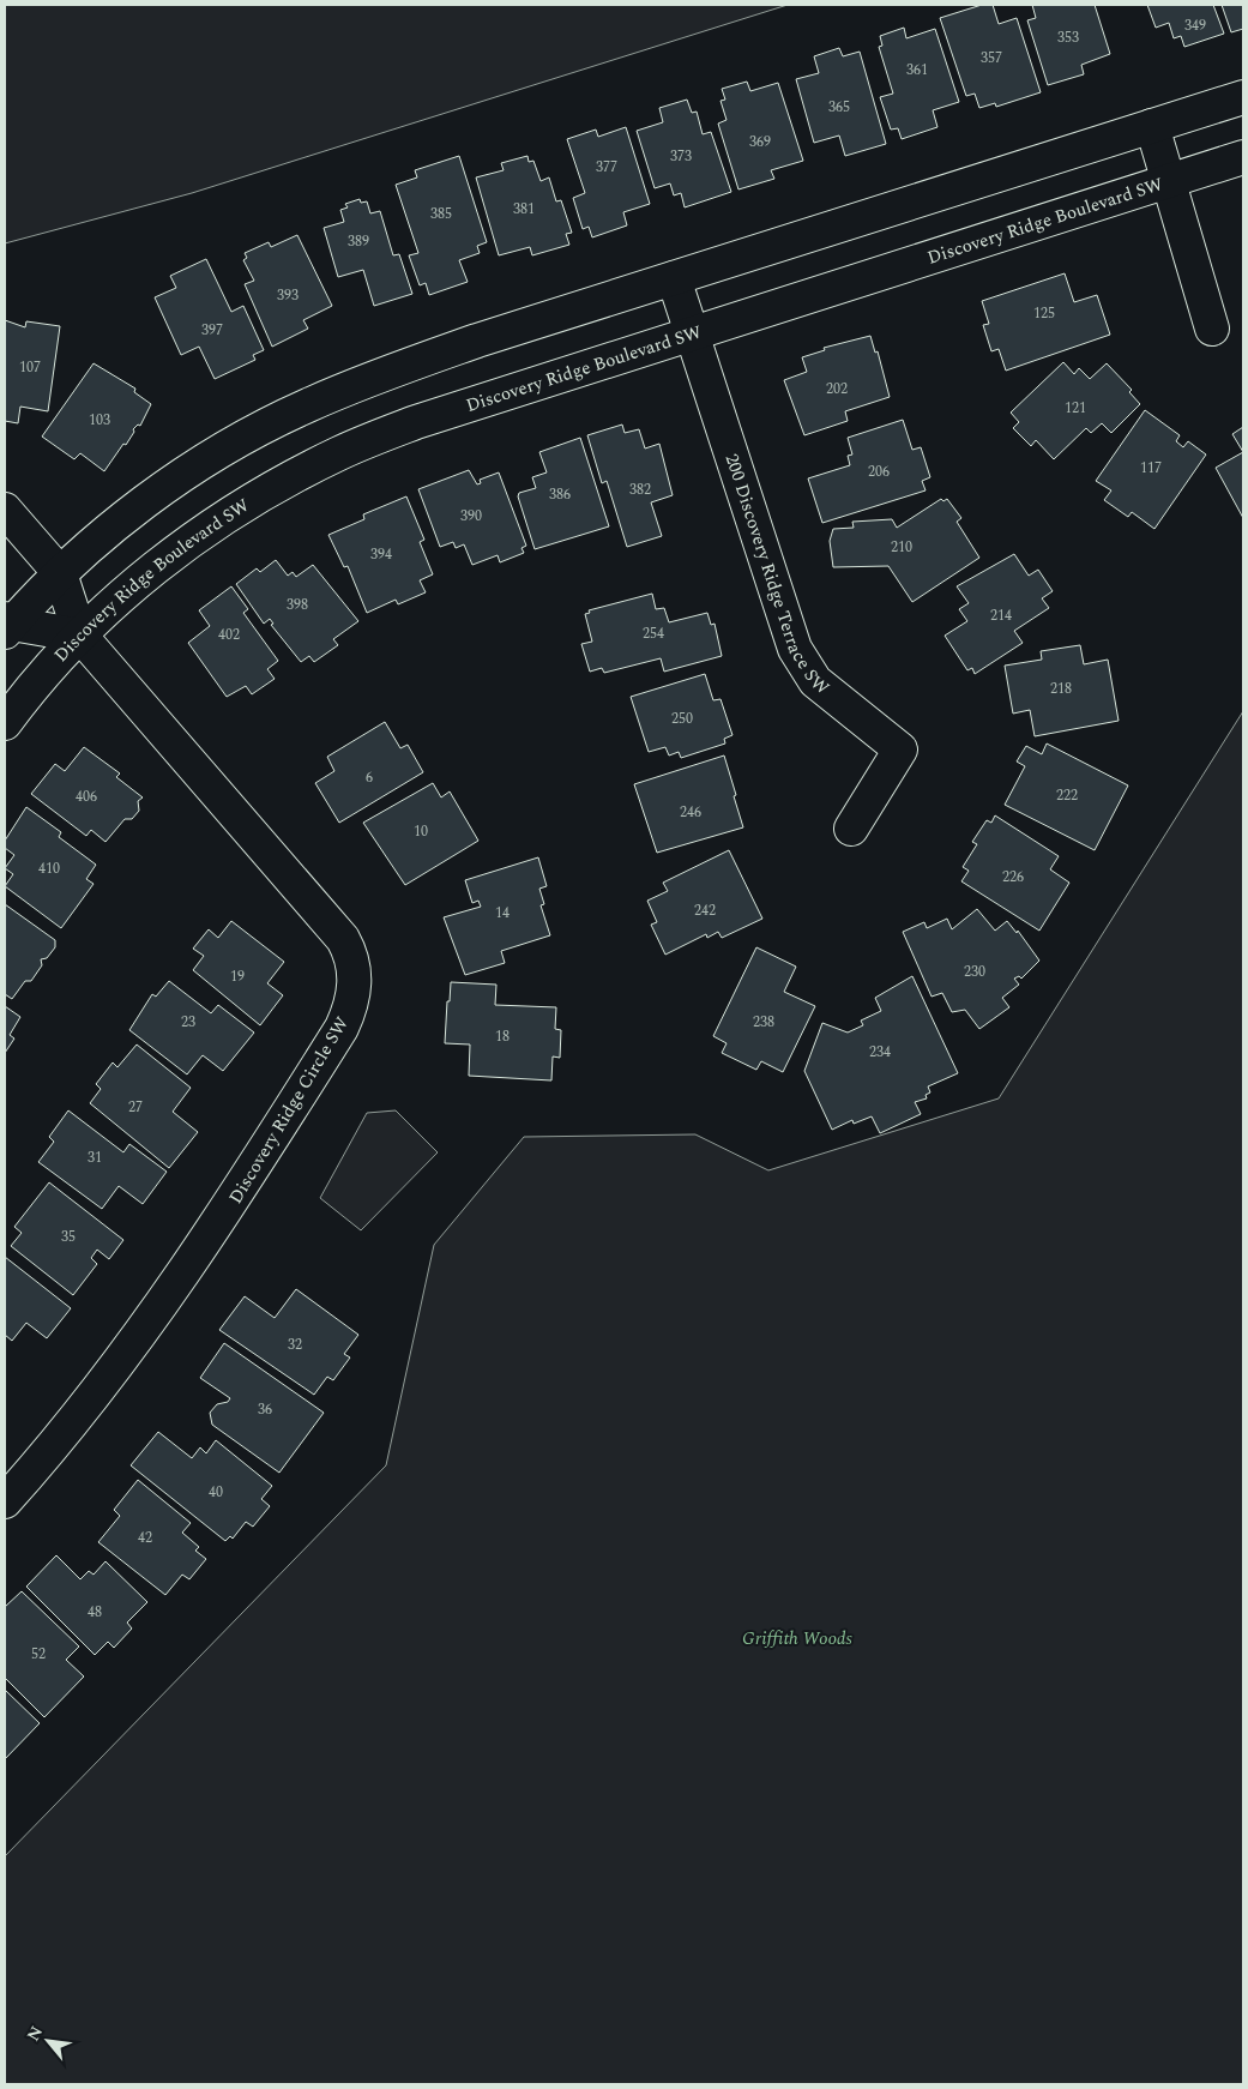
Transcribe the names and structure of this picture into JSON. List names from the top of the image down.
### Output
{
  "streets": {
    "street": ["Discovery Ridge Boulevard SW", "200 Discovery Ridge Terrace SW", "Discovery Ridge Circle SW"]
  },
  "crossings": [
    ["Discovery Ridge Boulevard SW", "200 Discovery Ridge Terrace SW"],
    ["Discovery Ridge Boulevard SW", "Discovery Ridge Circle SW"]
  ],
  "parks": ["Griffith Woods"],
  "house_numbers": [
    "349",
    "353",
    "357",
    "361",
    "365",
    "369",
    "373",
    "377",
    "381",
    "385",
    "389",
    "393",
    "125",
    "397",
    "107",
    "202",
    "121",
    "103",
    "117",
    "206",
    "382",
    "386",
    "390",
    "210",
    "394",
    "398",
    "214",
    "254",
    "402",
    "218",
    "250",
    "6",
    "222",
    "406",
    "246",
    "10",
    "410",
    "226",
    "242",
    "14",
    "230",
    "19",
    "23",
    "238",
    "18",
    "234",
    "27",
    "31",
    "35",
    "32",
    "36",
    "40",
    "42",
    "48",
    "52"
  ],
  "north": "top left"
}
